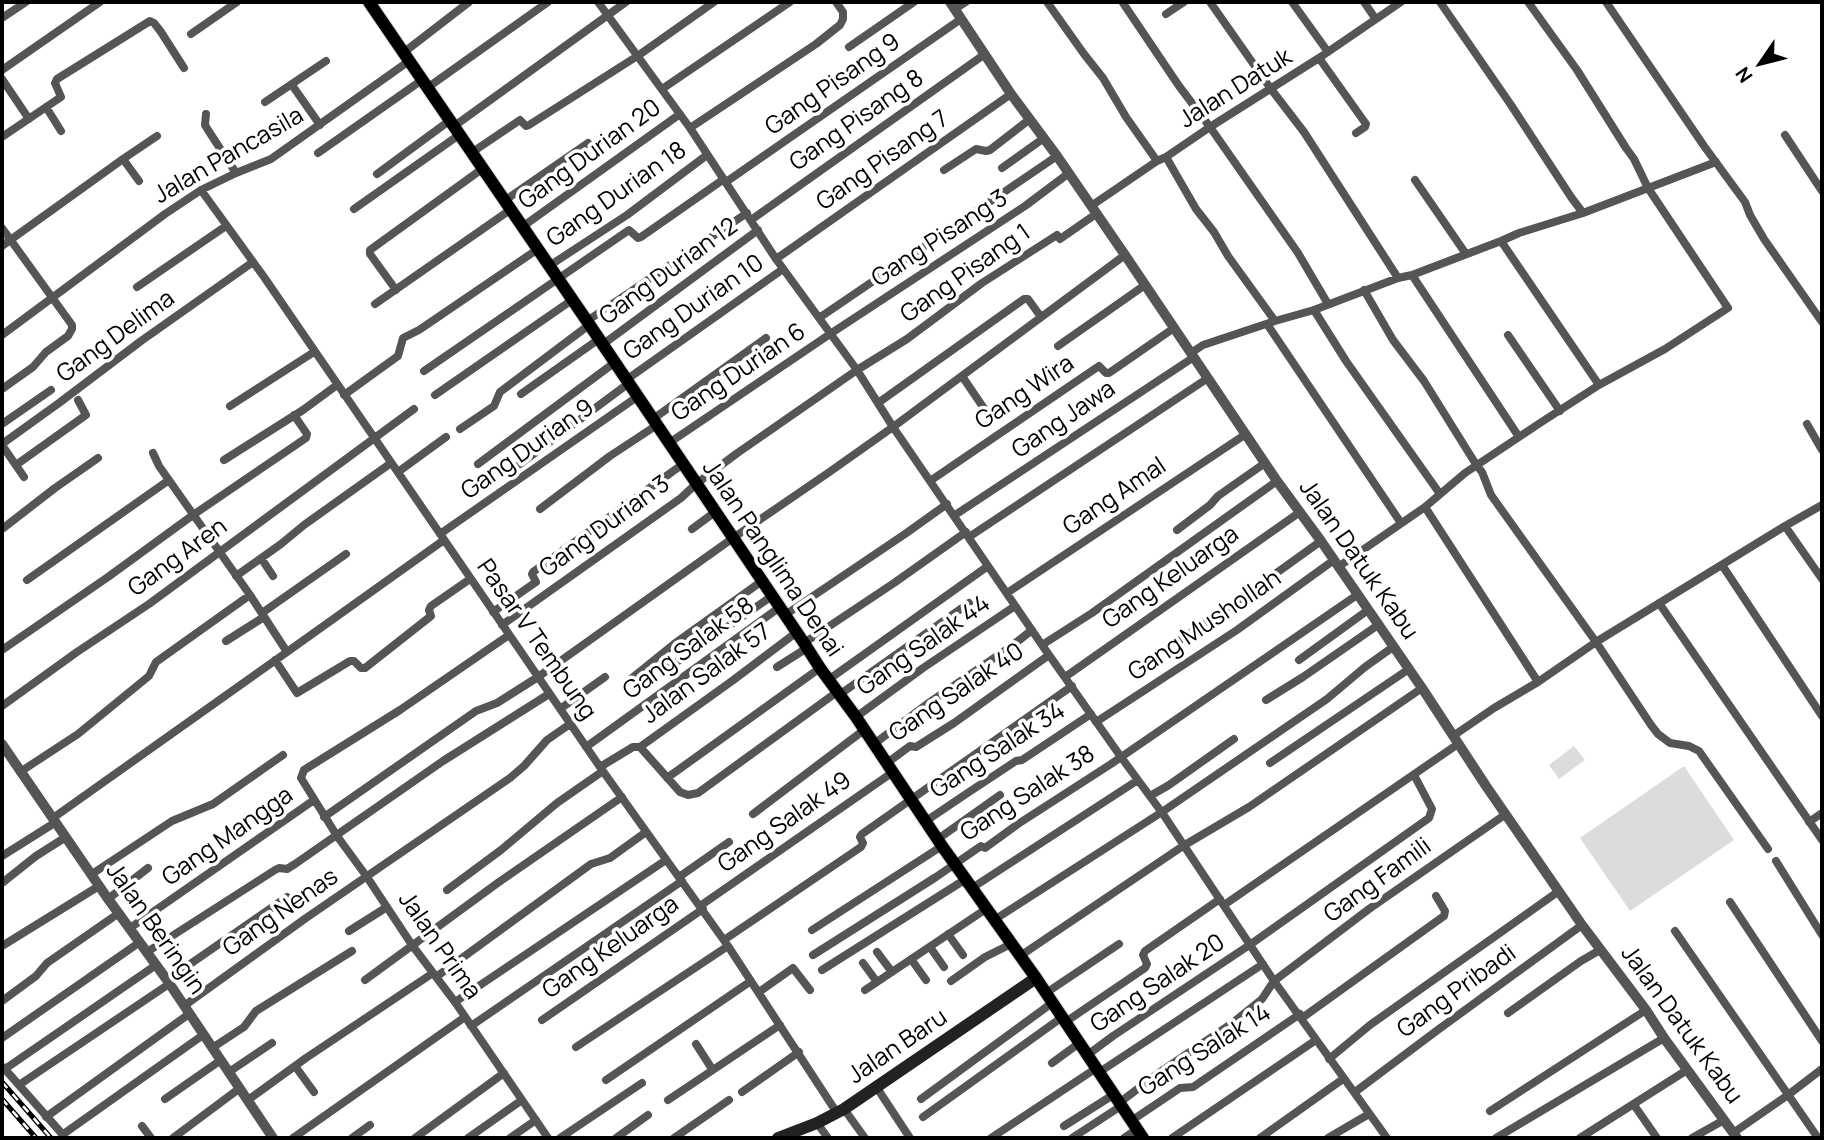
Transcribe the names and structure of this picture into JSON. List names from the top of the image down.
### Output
{
  "streets": {
    "main road": ["Jalan Panglima Denai", "Jalan Baru"],
    "street": [
      "Gang Pisang 9",
      "Jalan Datuk",
      "Gang Pisang 8",
      "Gang Durian 20",
      "Jalan Pancasila",
      "Gang Pisang 7",
      "Gang Durian 18",
      "Gang Pisang 3",
      "Gang Durian 12",
      "Gang Pisang 1",
      "Gang Durian 10",
      "Gang Delima",
      "Gang Durian 6",
      "Gang Wira",
      "Gang Jawa",
      "Gang Durian 9",
      "Gang Amal",
      "Gang Durian 3",
      "Gang Aren",
      "Jalan Datuk Kabu",
      "Gang Keluarga",
      "Gang Mushollah",
      "Pasar V Tembung",
      "Gang Salak 44",
      "Gang Salak 58",
      "Jalan Salak 57",
      "Gang Salak 40",
      "Gang Salak 34",
      "Gang Salak 38",
      "Gang Salak 49",
      "Gang Mangga",
      "Gang Famili",
      "Gang Nenas",
      "Jalan Beringin",
      "Jalan Prima",
      "Gang Salak 20",
      "Gang Pribadi",
      "Gang Salak 14"
    ]
  },
  "crossings": [
    ["Gang Pisang 9", "Jalan Panglima Denai"],
    ["Gang Pisang 9", "Jalan Datuk Kabu"],
    ["Jalan Datuk", "Gang Pisang 1"],
    ["Jalan Datuk", "Jalan Datuk Kabu"],
    ["Gang Pisang 8", "Jalan Panglima Denai"],
    ["Gang Pisang 8", "Jalan Datuk Kabu"],
    ["Gang Durian 20", "Jalan Panglima Denai"],
    ["Jalan Pancasila", "Jalan Panglima Denai"],
    ["Jalan Pancasila", "Pasar V Tembung"],
    ["Gang Pisang 7", "Jalan Datuk Kabu"],
    ["Gang Durian 18", "Jalan Panglima Denai"],
    ["Gang Pisang 3", "Gang Durian 6"],
    ["Gang Pisang 3", "Jalan Datuk Kabu"],
    ["Gang Durian 12", "Jalan Panglima Denai"],
    ["Gang Pisang 1", "Gang Durian 3"],
    ["Gang Pisang 1", "Jalan Panglima Denai"],
    ["Gang Pisang 1", "Jalan Datuk Kabu"],
    ["Gang Durian 10", "Jalan Panglima Denai"],
    ["Gang Delima", "Pasar V Tembung"],
    ["Gang Durian 6", "Jalan Panglima Denai"],
    ["Gang Wira", "Jalan Datuk Kabu"],
    ["Gang Jawa", "Jalan Datuk Kabu"],
    ["Gang Jawa", "Gang Mushollah"],
    ["Gang Durian 9", "Jalan Panglima Denai"],
    ["Gang Durian 9", "Pasar V Tembung"],
    ["Gang Durian 9", "Jalan Beringin"],
    ["Gang Amal", "Jalan Datuk Kabu"],
    ["Gang Durian 3", "Jalan Panglima Denai"],
    ["Gang Durian 3", "Pasar V Tembung"],
    ["Gang Aren", "Pasar V Tembung"],
    ["Jalan Panglima Denai", "Gang Salak 44"],
    ["Jalan Panglima Denai", "Gang Salak 58"],
    ["Jalan Panglima Denai", "Jalan Salak 57"],
    ["Jalan Panglima Denai", "Gang Salak 40"],
    ["Jalan Panglima Denai", "Gang Salak 34"],
    ["Jalan Panglima Denai", "Gang Salak 38"],
    ["Jalan Panglima Denai", "Gang Salak 49"],
    ["Jalan Panglima Denai", "Gang Famili"],
    ["Jalan Panglima Denai", "Gang Salak 20"],
    ["Jalan Panglima Denai", "Jalan Baru"],
    ["Jalan Panglima Denai", "Gang Salak 14"],
    ["Jalan Datuk Kabu", "Gang Keluarga"],
    ["Jalan Datuk Kabu", "Gang Mushollah"],
    ["Jalan Datuk Kabu", "Gang Salak 38"],
    ["Jalan Datuk Kabu", "Gang Famili"],
    ["Jalan Datuk Kabu", "Gang Pribadi"],
    ["Gang Keluarga", "Pasar V Tembung"],
    ["Gang Keluarga", "Gang Salak 49"],
    ["Gang Mushollah", "Gang Salak 34"],
    ["Pasar V Tembung", "Gang Salak 58"],
    ["Pasar V Tembung", "Jalan Salak 57"],
    ["Pasar V Tembung", "Gang Salak 49"],
    ["Pasar V Tembung", "Gang Nenas"],
    ["Pasar V Tembung", "Jalan Prima"],
    ["Pasar V Tembung", "Jalan Baru"],
    ["Gang Salak 40", "Gang Salak 49"],
    ["Gang Mangga", "Jalan Beringin"],
    ["Gang Mangga", "Jalan Prima"],
    ["Gang Nenas", "Jalan Beringin"],
    ["Gang Nenas", "Jalan Prima"]
  ],
  "north": "bottom left"
}
